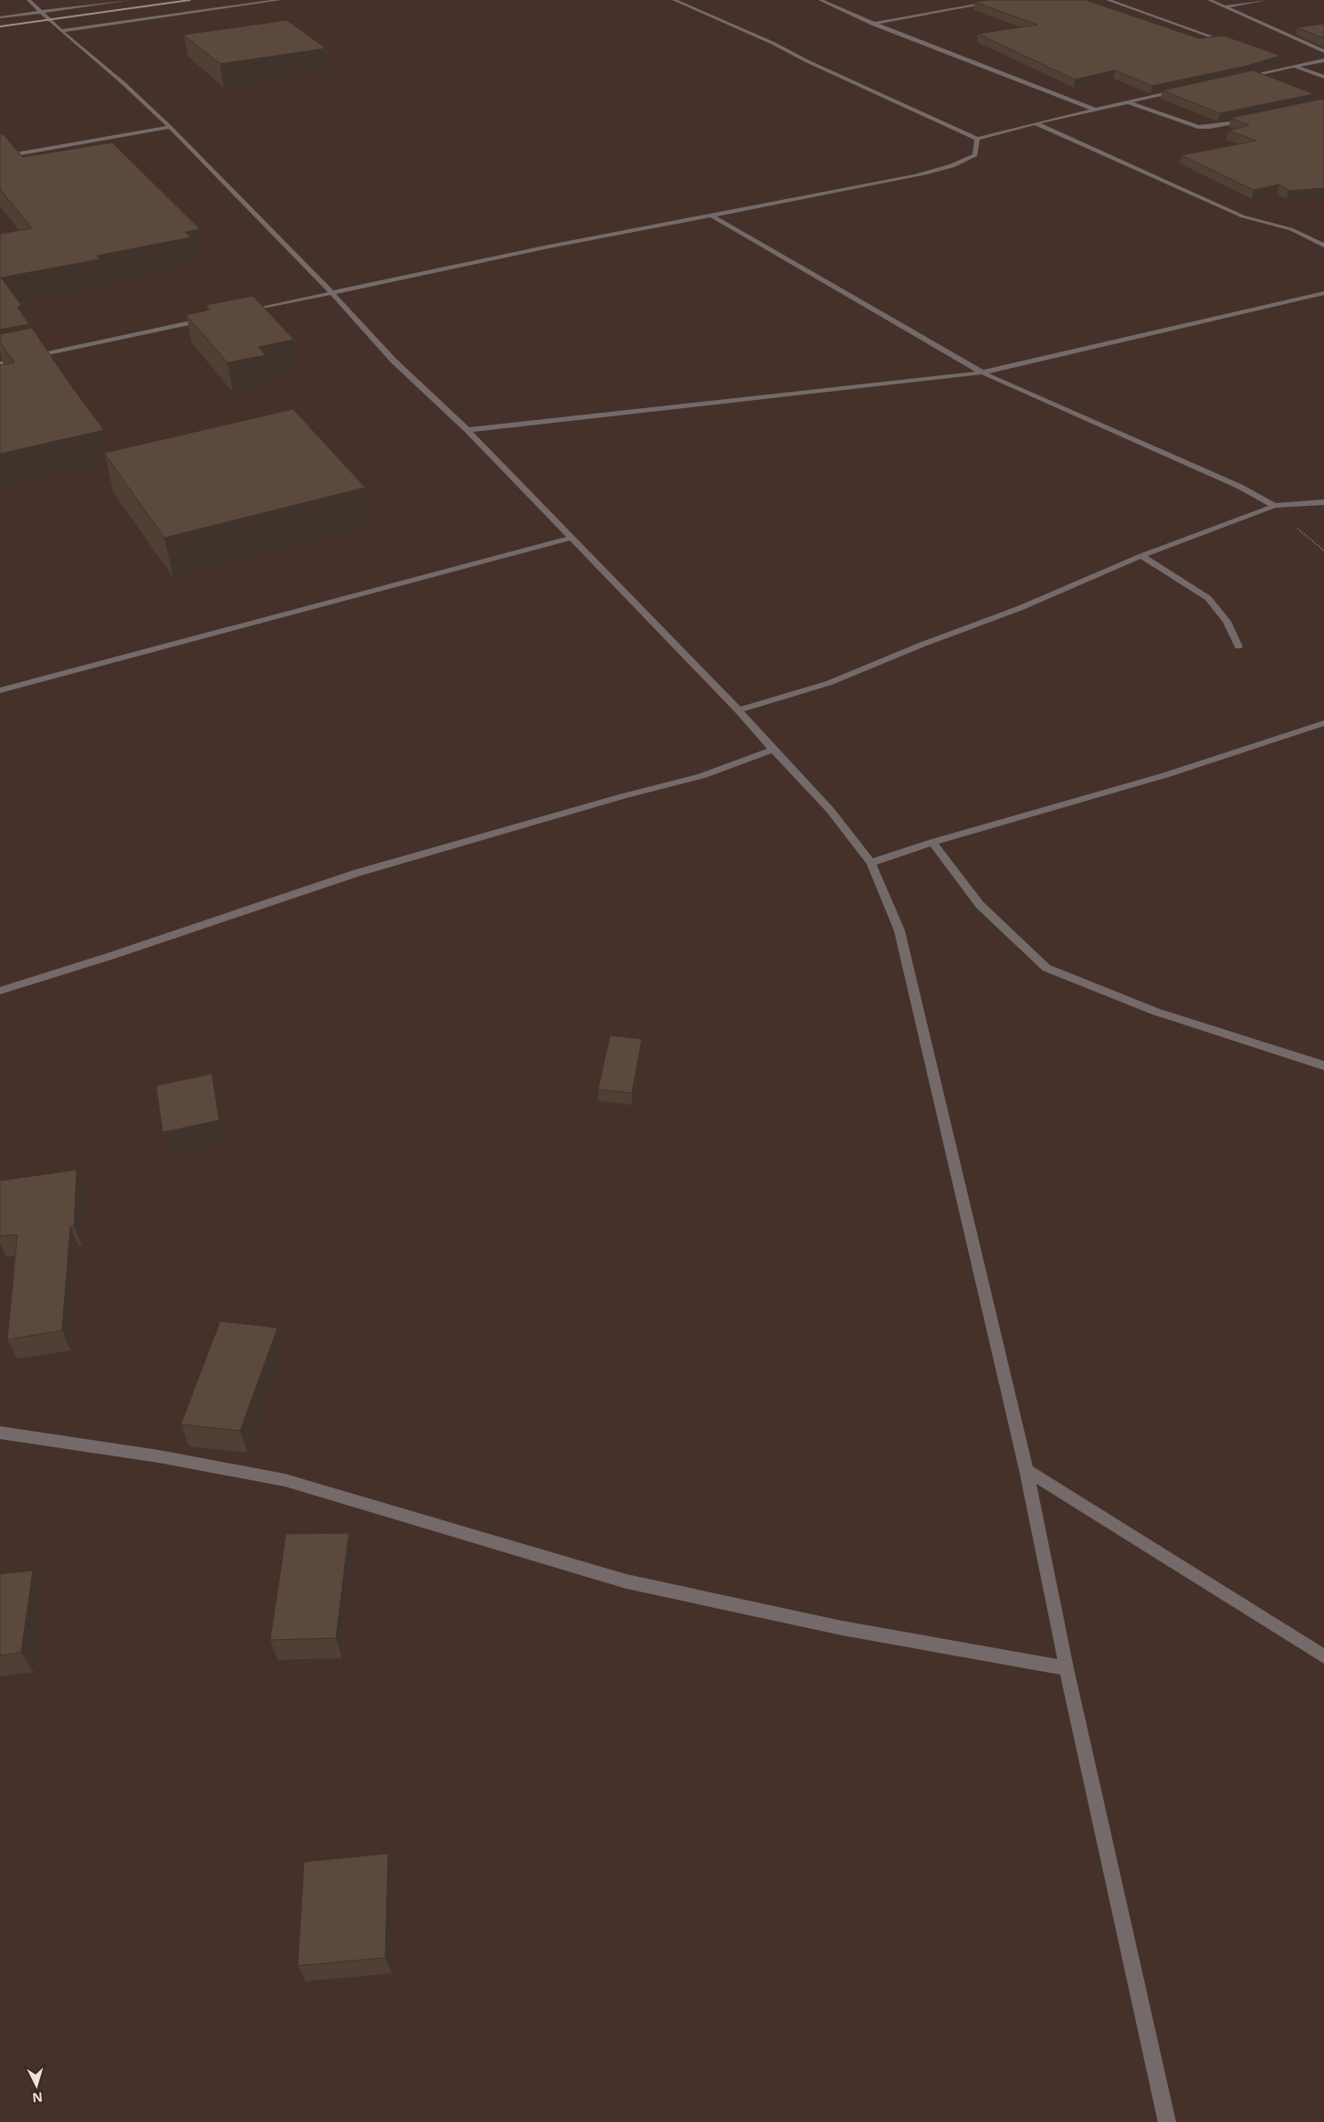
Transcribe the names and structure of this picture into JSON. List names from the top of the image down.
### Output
{
  "north": "bottom"
}
